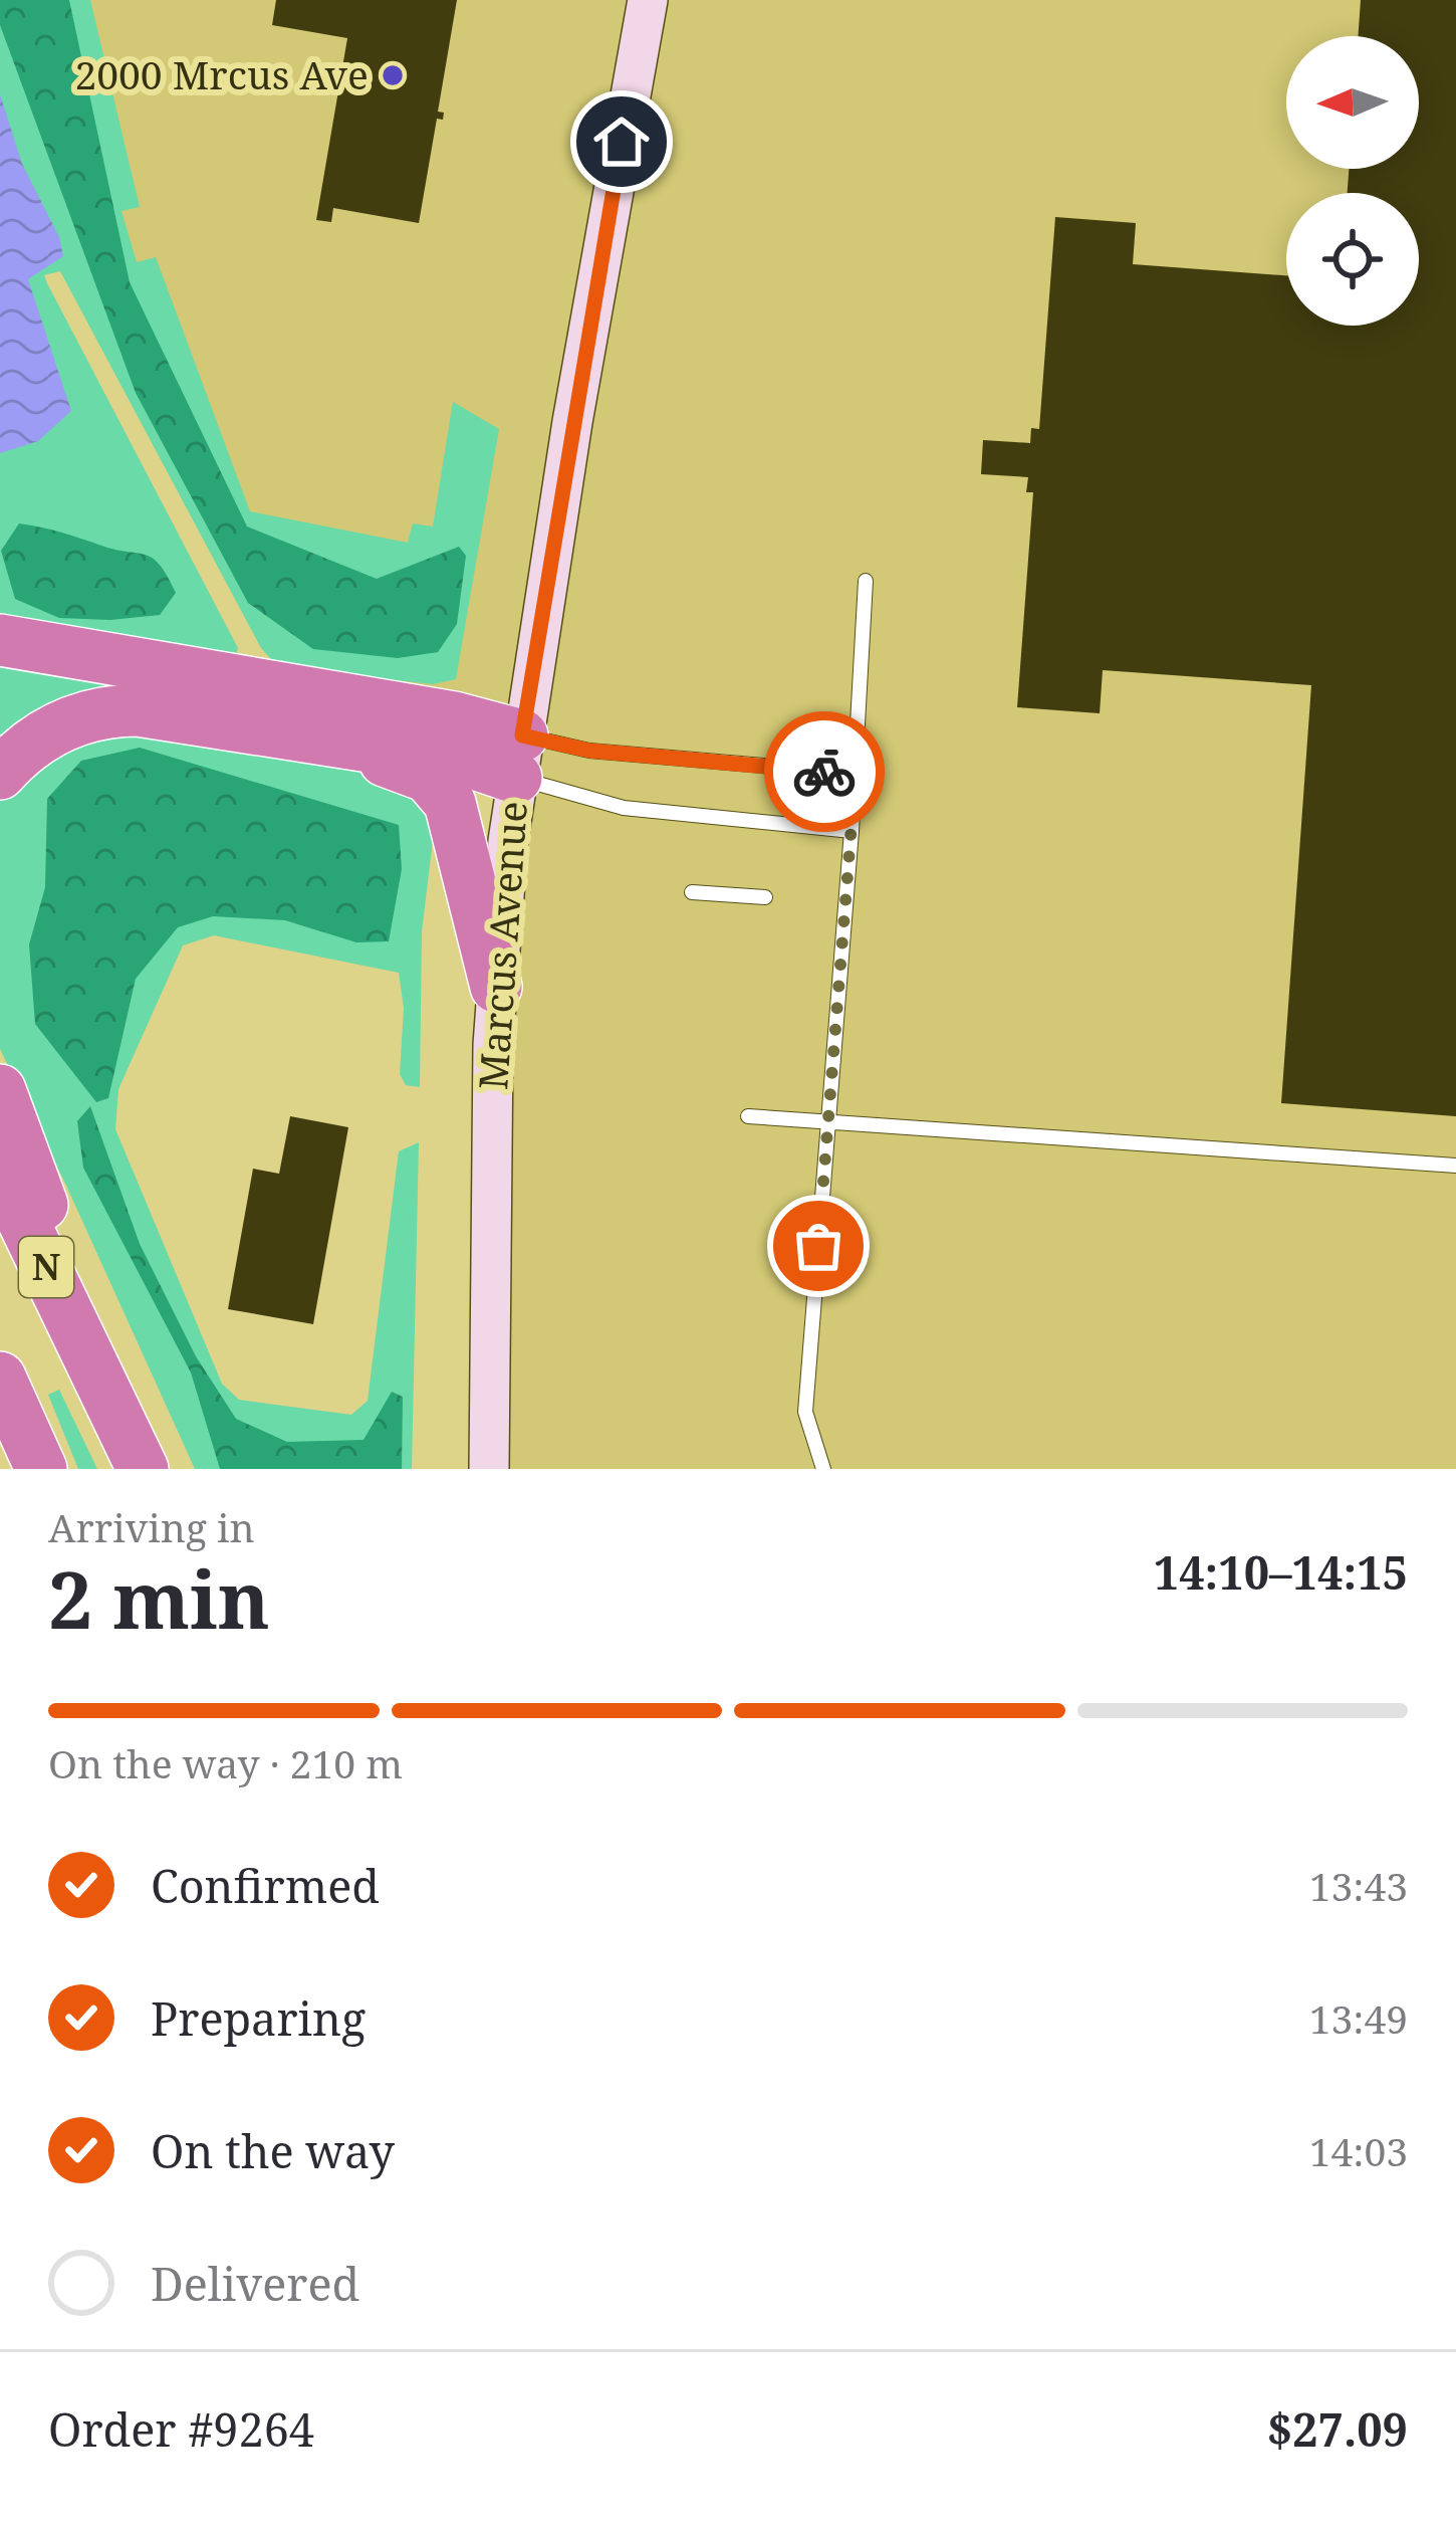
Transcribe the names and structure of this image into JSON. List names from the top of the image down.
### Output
{
  "streets": {
    "highway": ["N"],
    "main road": ["Marcus Avenue"]
  },
  "places": ["2000 Mrcus Ave"],
  "north": "left",
  "page": {
    "heading": ["2 min", "Arriving in", "14:10–14:15"],
    "panel": ["Order #9264", "$27.09"],
    "bar": "On the way · 210 m",
    "list": [
      ["Confirmed", "13:43"],
      ["Preparing", "13:49"],
      ["On the way", "14:03"],
      "Delivered"
    ]
  }
}
